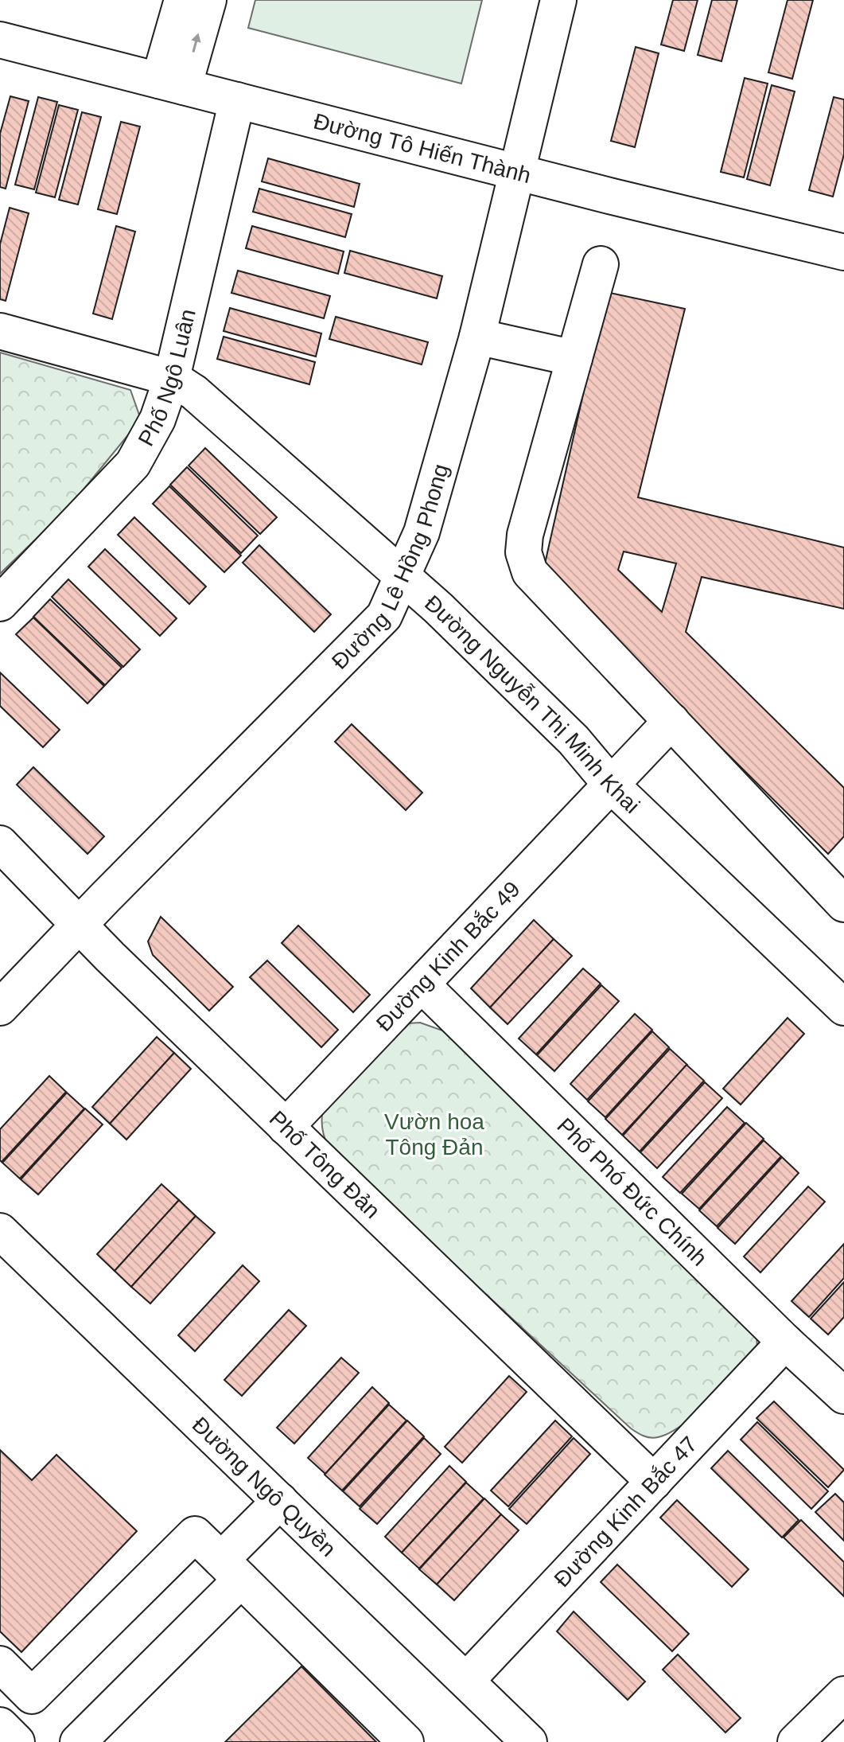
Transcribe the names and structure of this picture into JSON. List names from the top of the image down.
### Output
{
  "streets": {
    "street": [
      "Đường Tô Hiến Thành",
      "Phố Ngô Luân",
      "Đường Lê Hồng Phong",
      "Đường Nguyễn Thị Minh Khai",
      "Đường Kinh Bắc 49",
      "Phố Tông Đản",
      "Phố Phó Đức Chính",
      "Đường Ngô Quyền",
      "Đường Kinh Bắc 47"
    ]
  },
  "crossings": [
    ["Đường Tô Hiến Thành", "Phố Ngô Luân"],
    ["Đường Tô Hiến Thành", "Đường Lê Hồng Phong"],
    ["Phố Ngô Luân", "Đường Nguyễn Thị Minh Khai"],
    ["Đường Lê Hồng Phong", "Đường Nguyễn Thị Minh Khai"],
    ["Đường Lê Hồng Phong", "Phố Tông Đản"],
    ["Đường Nguyễn Thị Minh Khai", "Đường Kinh Bắc 49"],
    ["Đường Kinh Bắc 49", "Phố Tông Đản"],
    ["Đường Kinh Bắc 49", "Phố Phó Đức Chính"],
    ["Phố Tông Đản", "Đường Kinh Bắc 47"],
    ["Phố Phó Đức Chính", "Đường Kinh Bắc 47"],
    ["Đường Ngô Quyền", "Đường Kinh Bắc 47"]
  ],
  "parks": ["Vườn hoa Tông Đản"]
}
